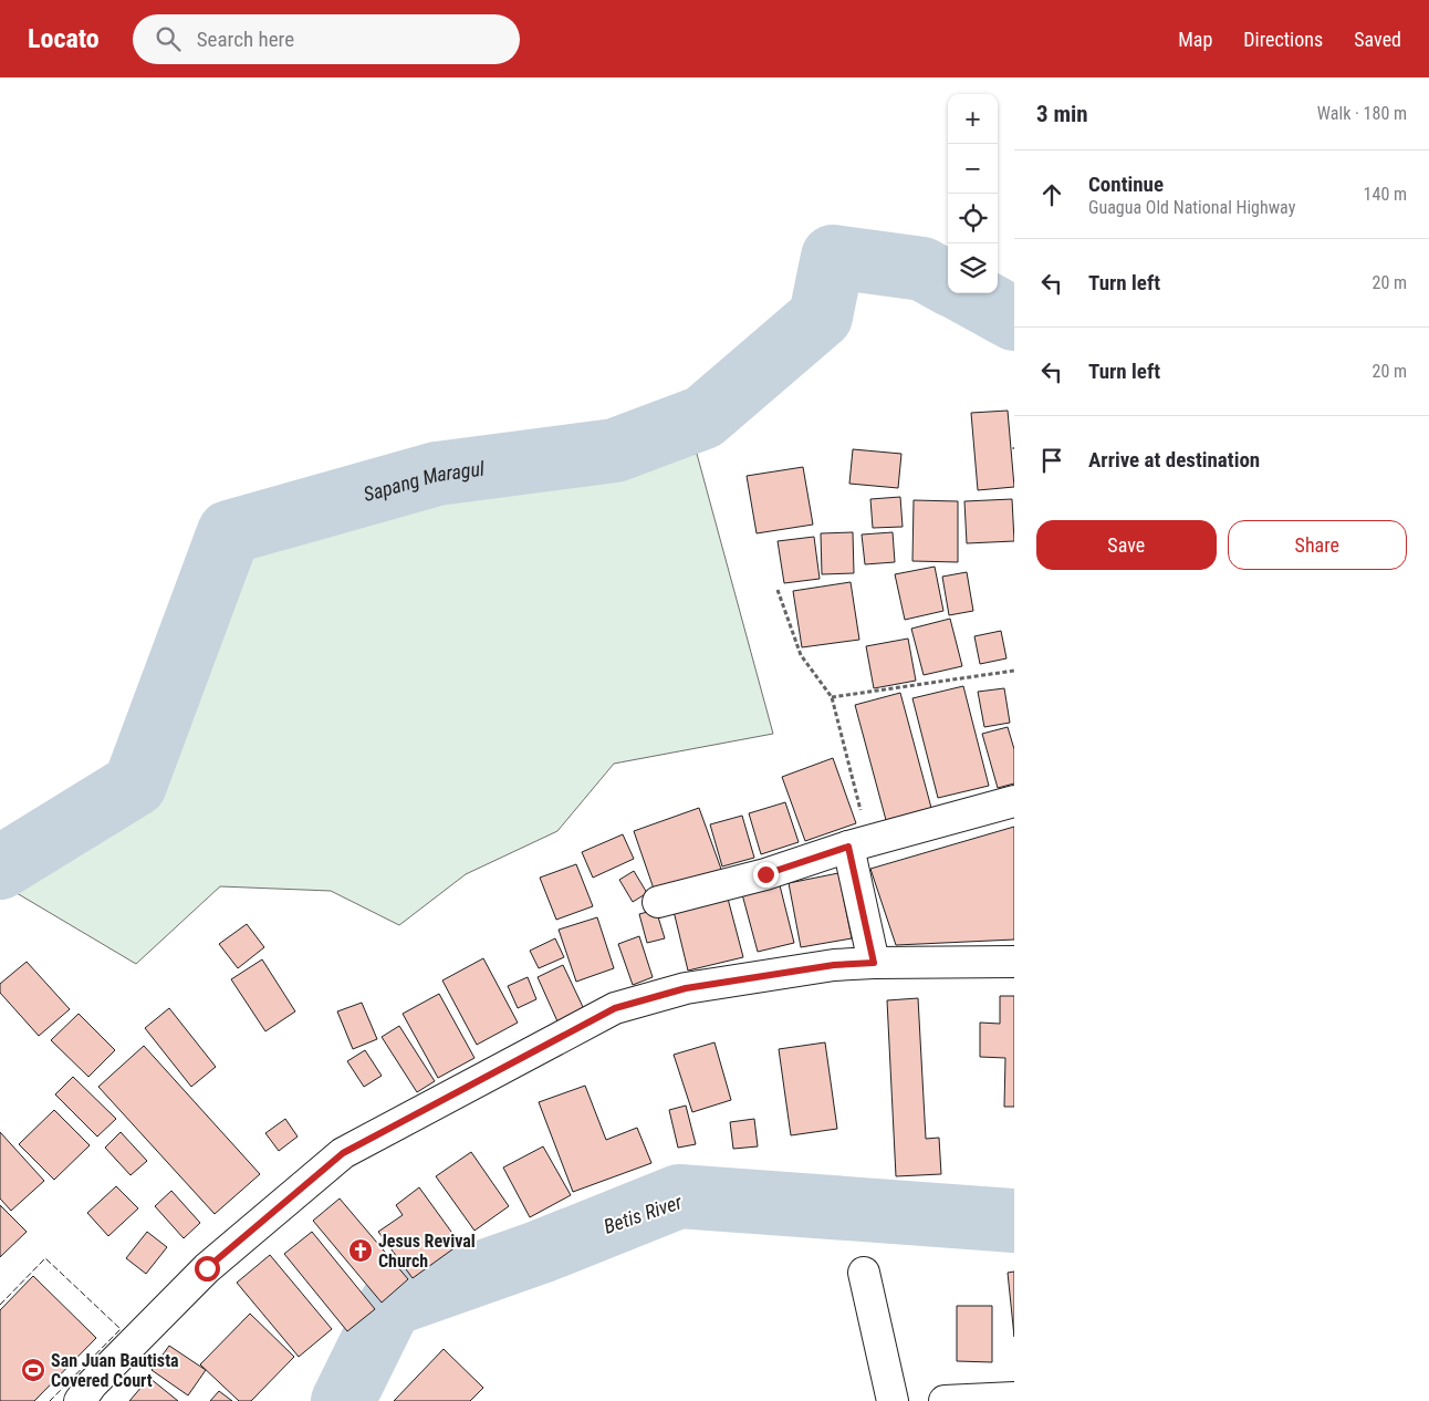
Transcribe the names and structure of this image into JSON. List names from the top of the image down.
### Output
{
  "water": ["Sapang Maragul", "Betis River"],
  "places": {
    "church": ["Jesus Revival Church"],
    "sports": ["San Juan Bautista Covered Court"]
  },
  "page": {
    "header": "Locato",
    "search": "Search here",
    "nav": ["Map", "Directions", "Saved"],
    "heading": ["3 min", "Walk · 180 m"],
    "map_buttons": ["+", "−"],
    "list": [
      ["Continue", "Guagua Old National Highway", "140 m"],
      ["Turn left", "20 m"],
      ["Turn left", "20 m"],
      "Arrive at destination"
    ],
    "buttons": ["Save", "Share"]
  }
}
